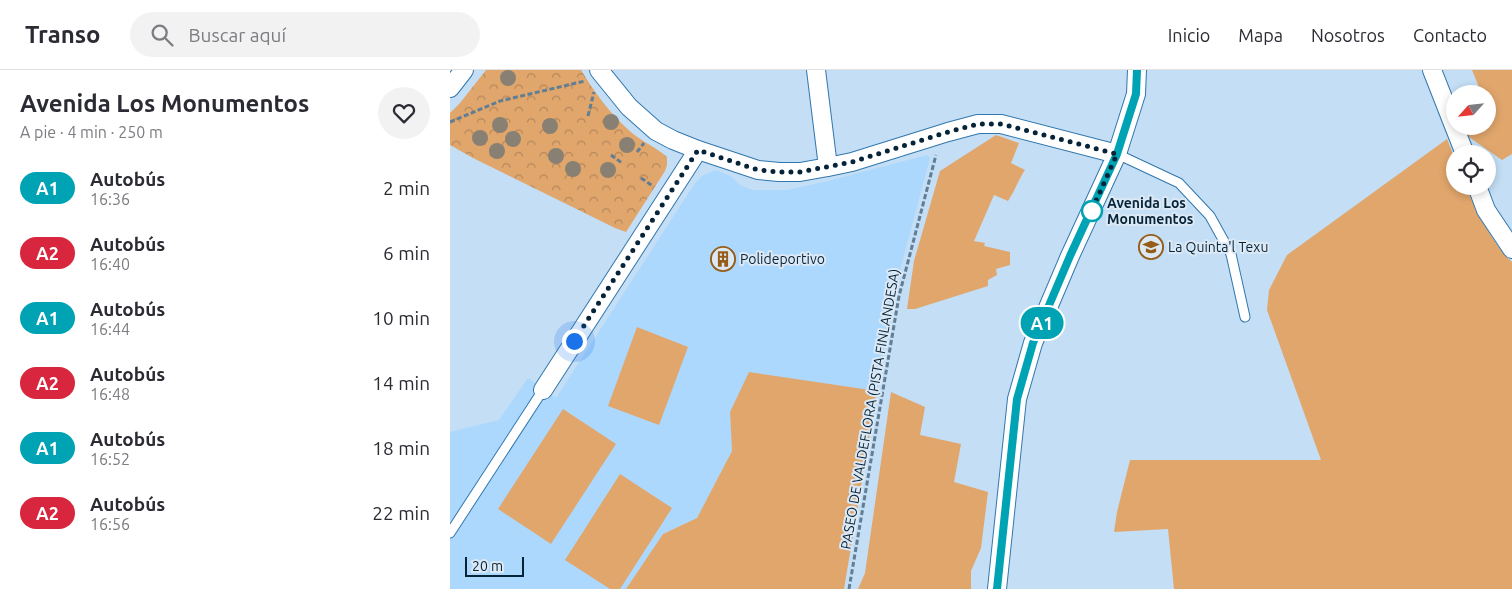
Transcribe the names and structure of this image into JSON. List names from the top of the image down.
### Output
{
  "streets": {
    "path": ["PASEO DE VALDEFLORA (PISTA FINLANDESA)"]
  },
  "places": {
    "other": ["Avenida Los Monumentos"],
    "school or university": ["La Quinta'l Texu"],
    "building": ["Polideportivo"]
  },
  "lines": ["bus line A1"],
  "scale_bar": "20 m",
  "north": "bottom left",
  "page": {
    "header": "Transo",
    "search": "Buscar aquí",
    "nav": [
      "Inicio",
      "Mapa",
      "Nosotros",
      "Contacto"
    ],
    "heading": ["Avenida Los Monumentos", "A pie · 4 min · 250 m"],
    "on_map": "A1",
    "list": [
      {
        "mark": "A1",
        "name": "Autobús",
        "note": "16:36",
        "value": "2 min"
      },
      {
        "mark": "A2",
        "name": "Autobús",
        "note": "16:40",
        "value": "6 min"
      },
      {
        "mark": "A1",
        "name": "Autobús",
        "note": "16:44",
        "value": "10 min"
      },
      {
        "mark": "A2",
        "name": "Autobús",
        "note": "16:48",
        "value": "14 min"
      },
      {
        "mark": "A1",
        "name": "Autobús",
        "note": "16:52",
        "value": "18 min"
      },
      {
        "mark": "A2",
        "name": "Autobús",
        "note": "16:56",
        "value": "22 min"
      }
    ],
    "scale": "20 m"
  }
}
